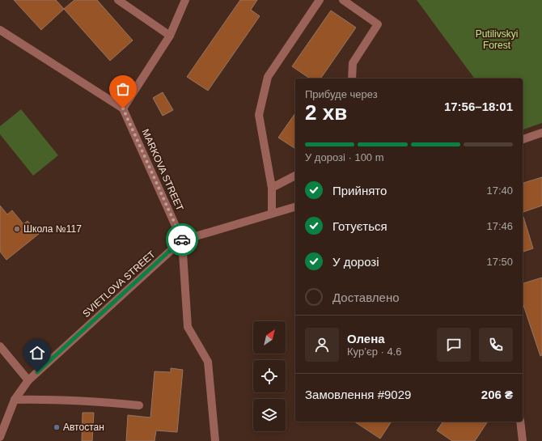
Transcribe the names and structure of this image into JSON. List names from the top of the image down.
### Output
{
  "streets": {
    "street": ["MARKOVA STREET", "SVIETLOVA STREET"]
  },
  "crossings": [
    ["MARKOVA STREET", "SVIETLOVA STREET"]
  ],
  "parks": ["Putilivskyi Forest"],
  "places": ["Школа №117", "Автостан"],
  "north": "top right",
  "page": {
    "heading": ["2 хв", "Прибуде через", "17:56–18:01"],
    "panel": [
      "Олена",
      "Кур’єр · 4.6",
      "Замовлення #9029",
      "206 ₴"
    ],
    "bar": "У дорозі · 100 m",
    "list": [
      ["Прийнято", "17:40"],
      ["Готується", "17:46"],
      ["У дорозі", "17:50"],
      "Доставлено"
    ]
  }
}
